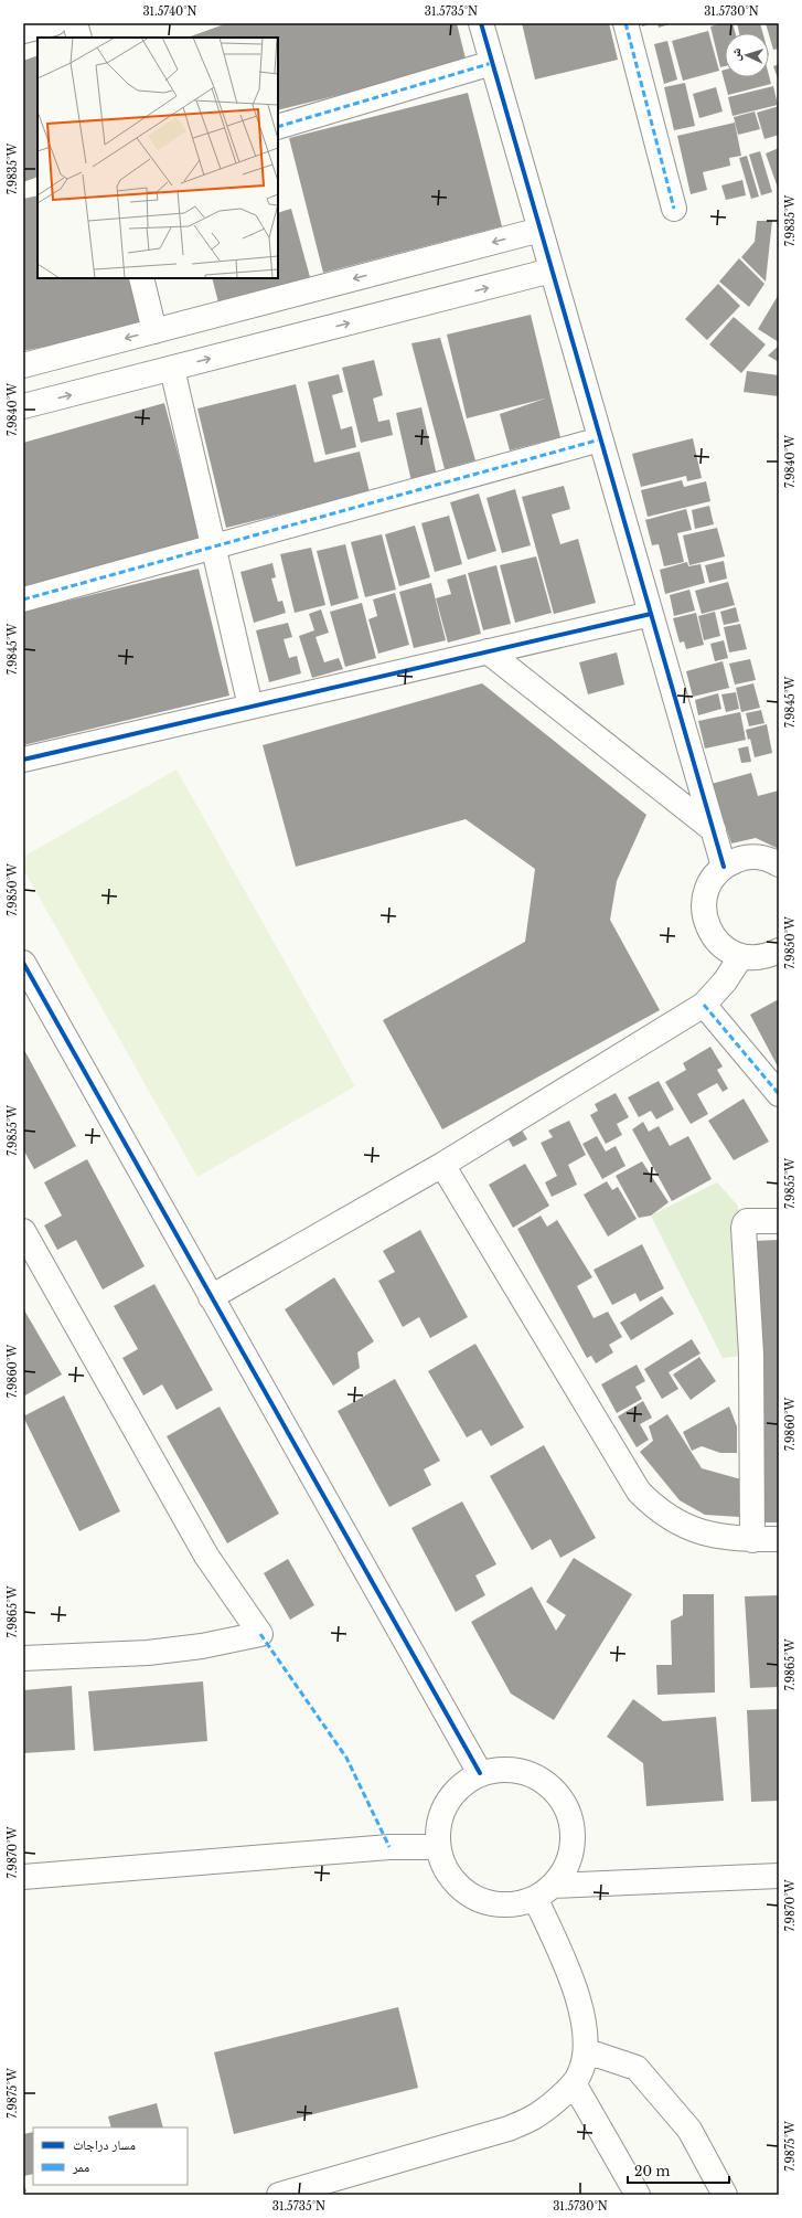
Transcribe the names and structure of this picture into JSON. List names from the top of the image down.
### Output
{
  "legend": ["مسار دراجات", "ممر"],
  "scale_bar": "20 m",
  "north": "left",
  "coordinates": [
    "31.5740°N",
    "31.5735°N",
    "31.5730°N",
    "7.9835°W",
    "7.9840°W",
    "7.9845°W",
    "7.9850°W",
    "7.9855°W",
    "7.9860°W",
    "7.9865°W",
    "7.9870°W",
    "7.9875°W"
  ]
}
